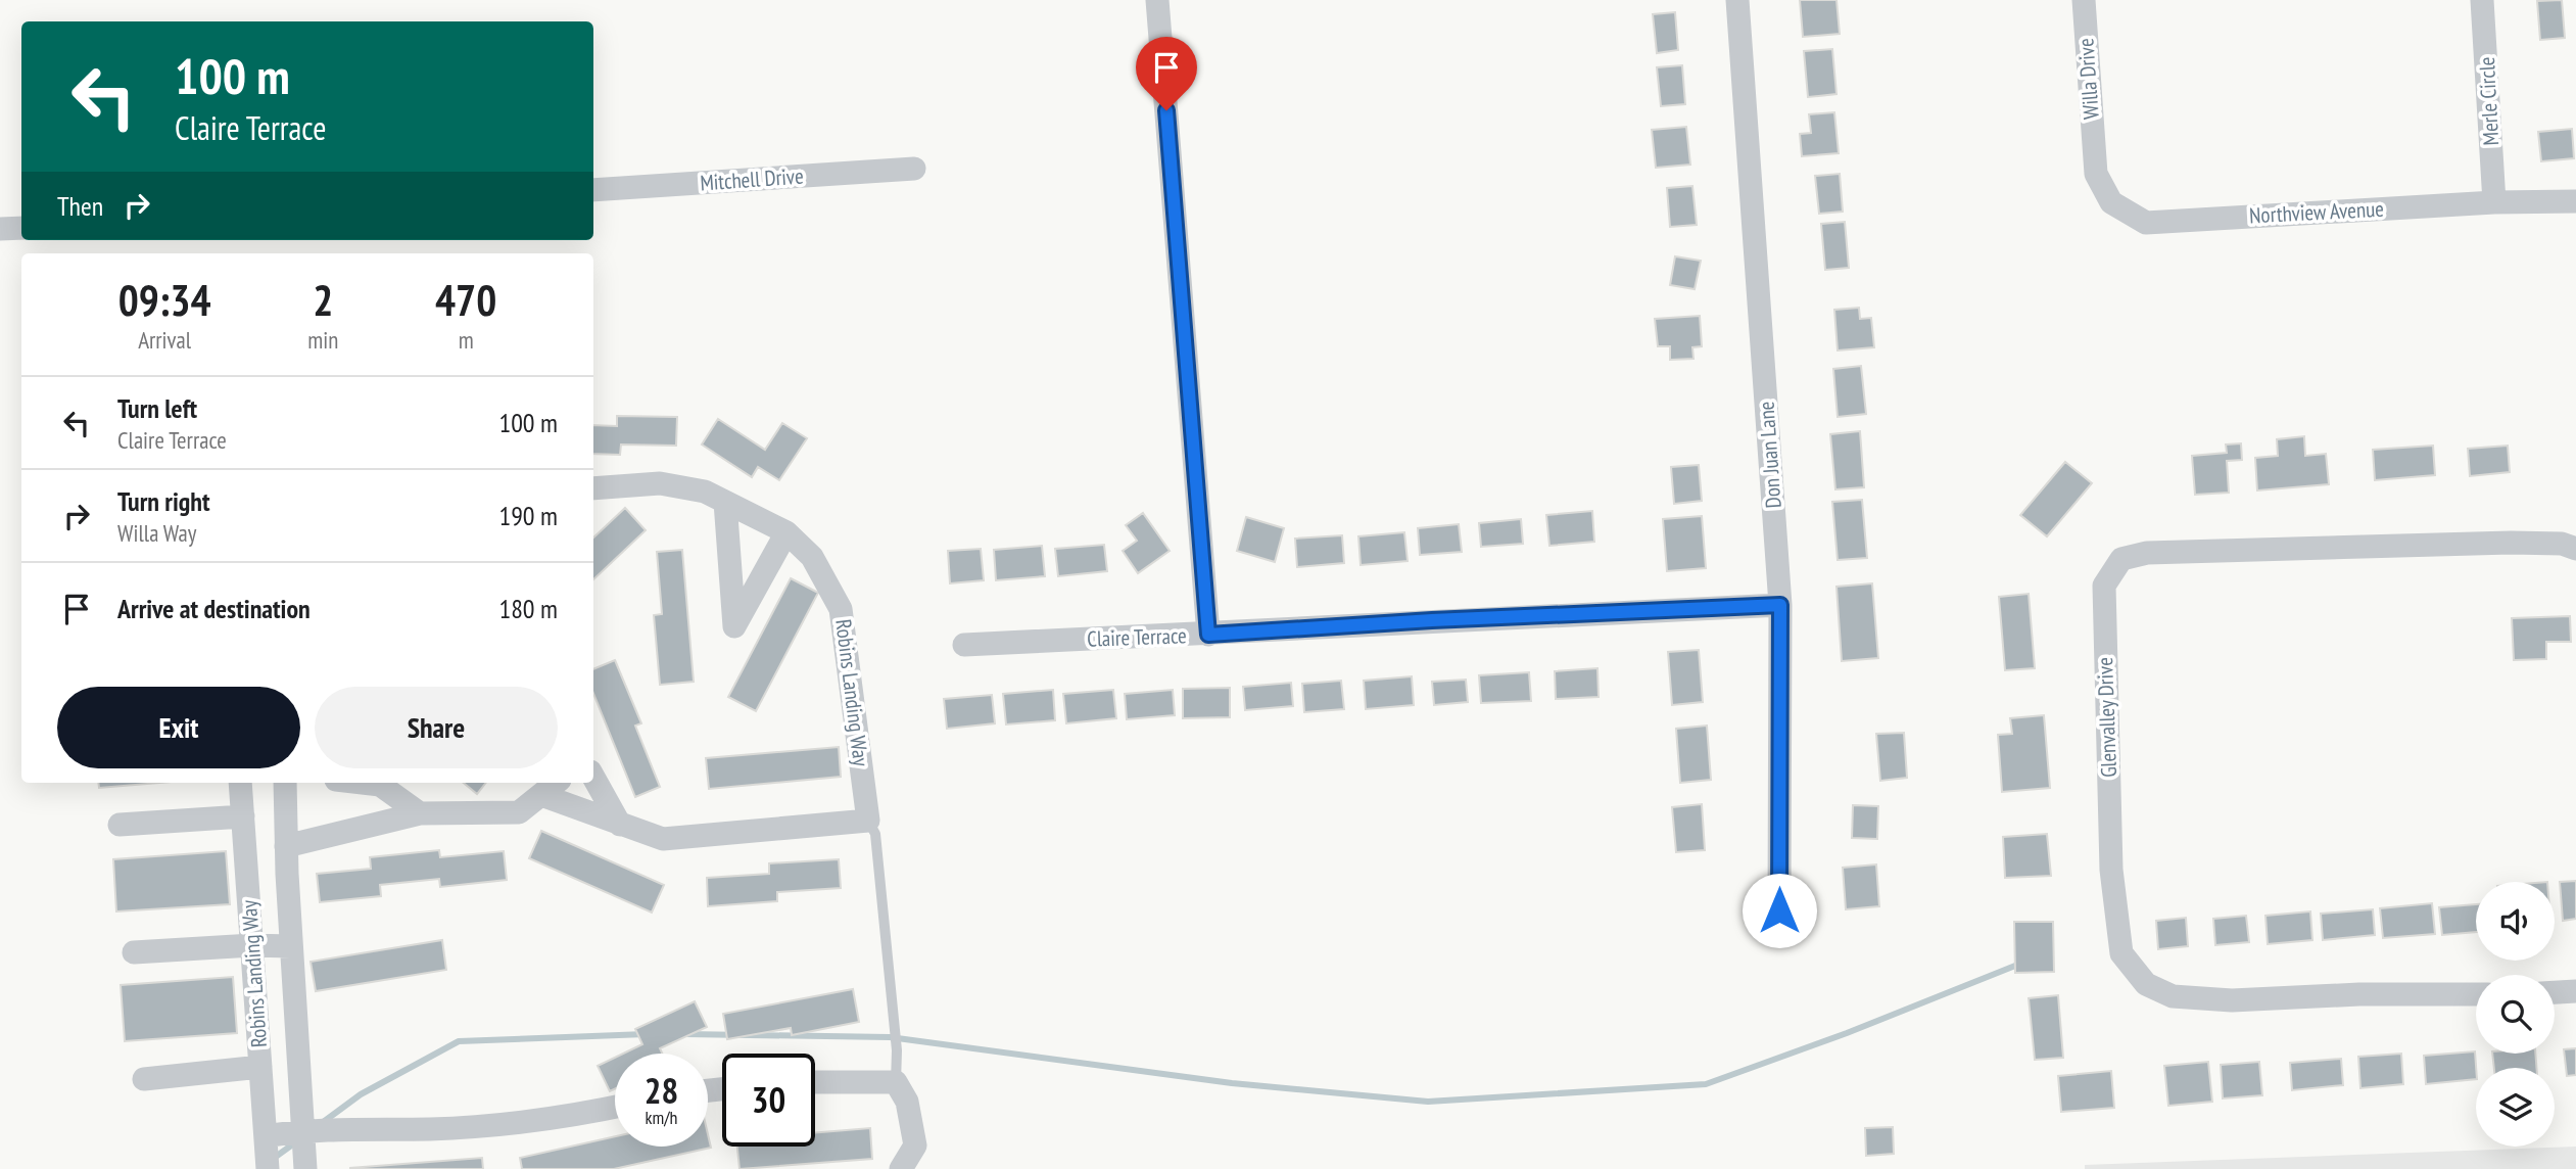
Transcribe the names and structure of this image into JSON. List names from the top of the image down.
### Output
{
  "streets": {
    "street": [
      "Willa Drive",
      "Merle Circle",
      "Mitchell Drive",
      "Northview Avenue",
      "Don Juan Lane",
      "Claire Terrace",
      "Robins Landing Way",
      "Glenvalley Drive"
    ]
  },
  "crossings": [
    ["Willa Drive", "Northview Avenue"],
    ["Merle Circle", "Northview Avenue"],
    ["Don Juan Lane", "Claire Terrace"]
  ],
  "page": {
    "turn": ["100 m", "Claire Terrace"],
    "then": "Then",
    "eta": [
      "09:34",
      "Arrival",
      "2",
      "min",
      "470",
      "m"
    ],
    "list": [
      {
        "name": "Turn left",
        "note": "Claire Terrace",
        "value": "100 m"
      },
      {
        "name": "Turn right",
        "note": "Willa Way",
        "value": "190 m"
      },
      {
        "name": "Arrive at destination",
        "value": "180 m"
      }
    ],
    "buttons": ["Exit", "Share"],
    "speed": "28 km/h",
    "limit": "30"
  }
}
